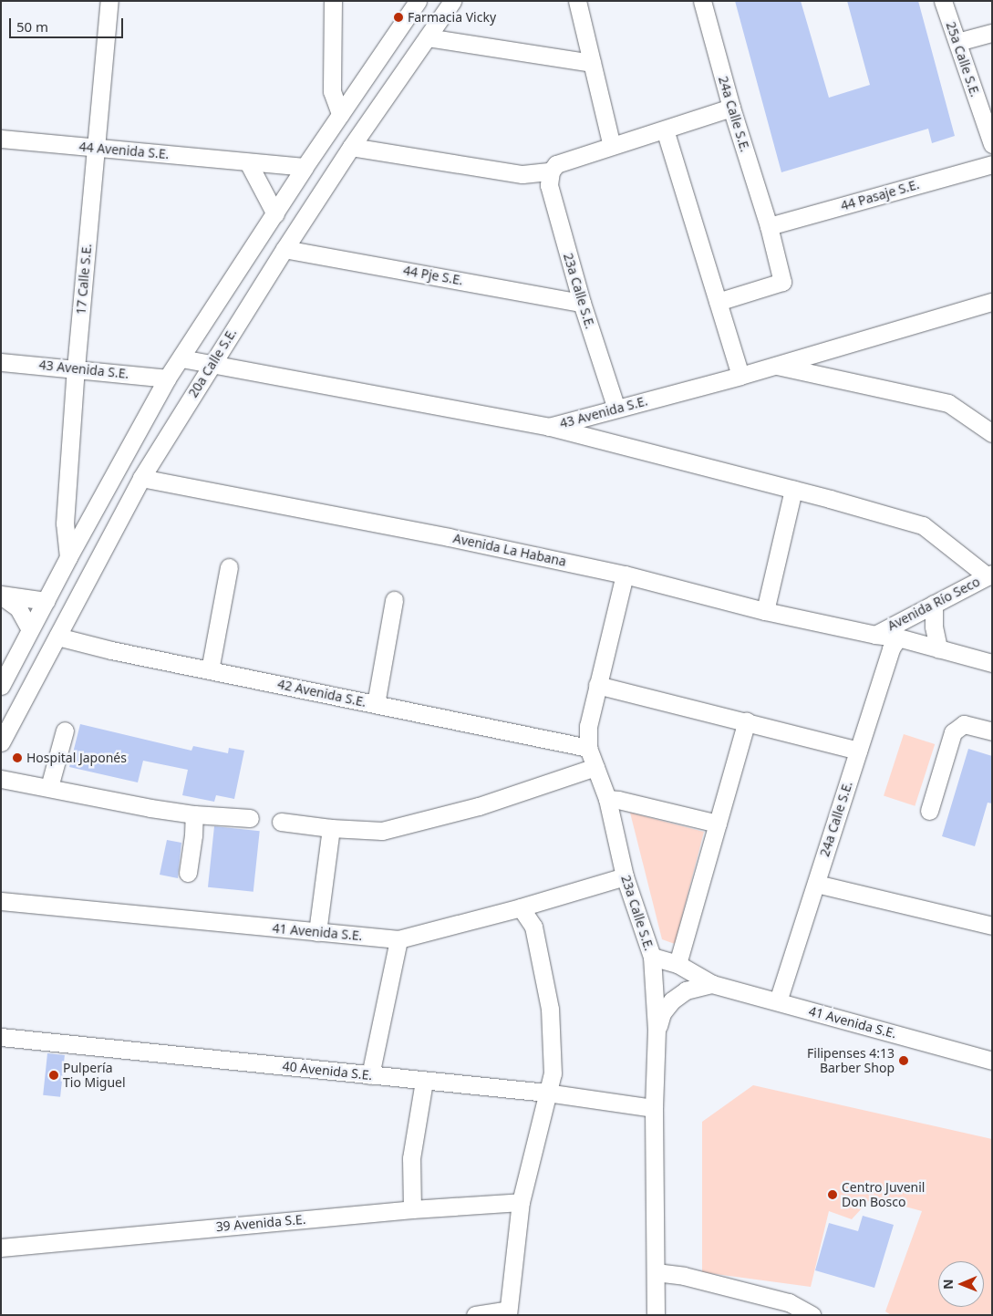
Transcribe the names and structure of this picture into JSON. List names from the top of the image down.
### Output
{
  "streets": {
    "street": [
      "25a Calle S.E.",
      "24a Calle S.E.",
      "44 Avenida S.E.",
      "44 Pasaje S.E.",
      "44 Pje S.E.",
      "17 Calle S.E.",
      "23a Calle S.E.",
      "20a Calle S.E.",
      "43 Avenida S.E.",
      "Avenida La Habana",
      "Avenida Río Seco",
      "42 Avenida S.E.",
      "41 Avenida S.E.",
      "40 Avenida S.E.",
      "39 Avenida S.E."
    ]
  },
  "crossings": [
    ["24a Calle S.E.", "44 Pasaje S.E."],
    ["24a Calle S.E.", "Avenida La Habana"],
    ["24a Calle S.E.", "41 Avenida S.E."],
    ["44 Avenida S.E.", "17 Calle S.E."],
    ["44 Pje S.E.", "23a Calle S.E."],
    ["44 Pje S.E.", "20a Calle S.E."],
    ["17 Calle S.E.", "43 Avenida S.E."],
    ["23a Calle S.E.", "43 Avenida S.E."],
    ["23a Calle S.E.", "Avenida La Habana"],
    ["23a Calle S.E.", "42 Avenida S.E."],
    ["23a Calle S.E.", "41 Avenida S.E."],
    ["23a Calle S.E.", "40 Avenida S.E."],
    ["20a Calle S.E.", "43 Avenida S.E."],
    ["20a Calle S.E.", "Avenida La Habana"],
    ["20a Calle S.E.", "42 Avenida S.E."],
    ["Avenida La Habana", "Avenida Río Seco"]
  ],
  "places": [
    "Farmacia Vicky",
    "Hospital Japonés",
    "Filipenses 4:13 Barber Shop",
    "Pulpería Tio Miguel",
    "Centro Juvenil Don Bosco"
  ],
  "scale_bar": "50 m",
  "north": "left"
}
